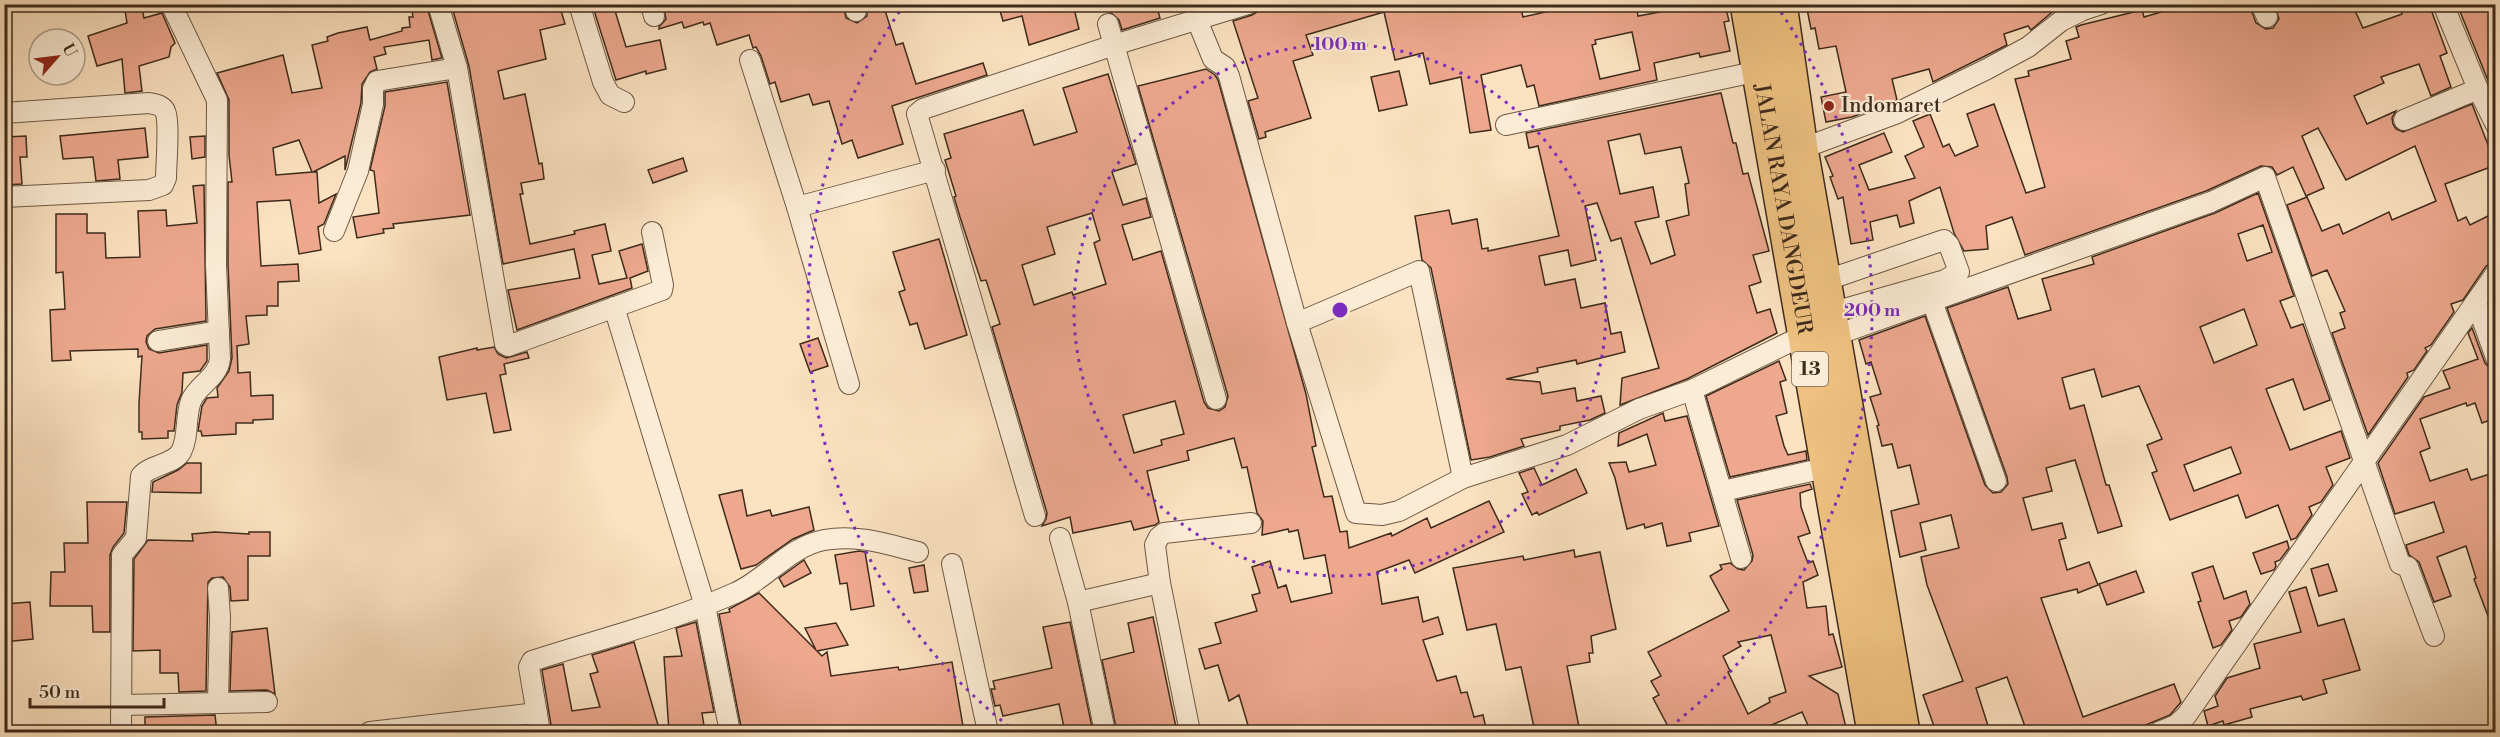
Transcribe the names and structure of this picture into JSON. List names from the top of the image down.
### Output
{
  "streets": {
    "highway": ["JALAN RAYA DANGDEUR", "13"]
  },
  "places": ["Indomaret"],
  "scale_bar": "50 m",
  "north": "top right",
  "rings": ["100 m", "200 m"]
}
